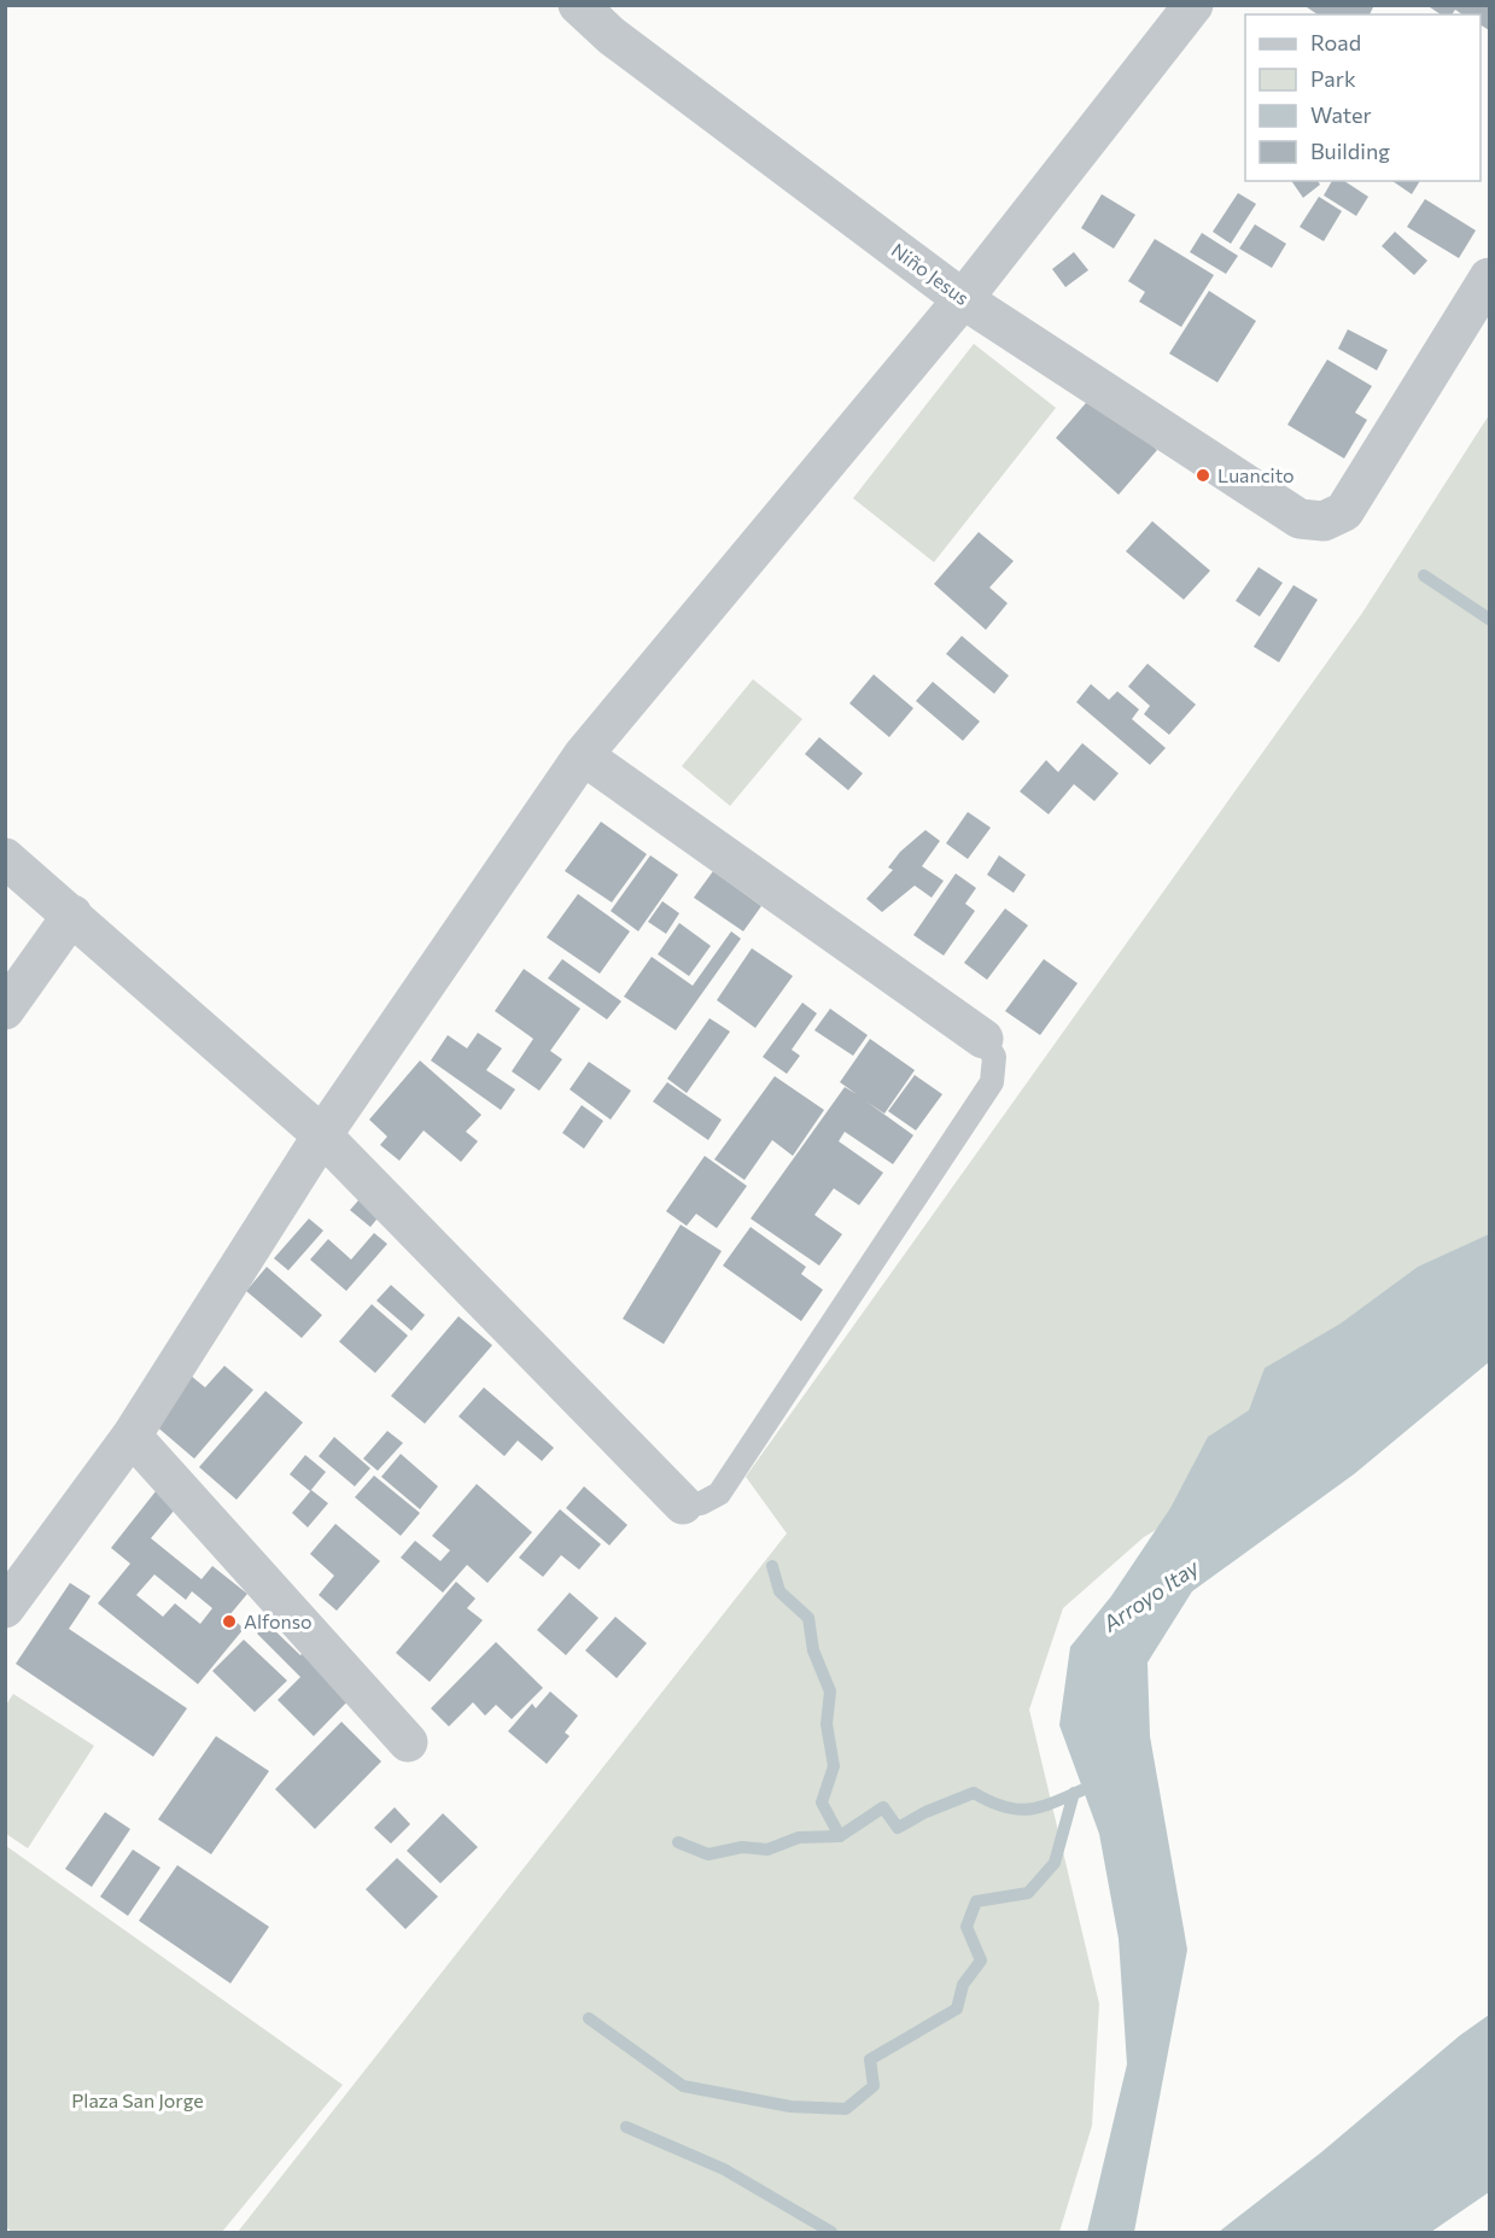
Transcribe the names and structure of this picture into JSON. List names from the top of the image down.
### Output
{
  "streets": {
    "street": ["Niño Jesus"]
  },
  "water": ["Arroyo Itay"],
  "parks": ["Plaza San Jorge"],
  "places": ["Luancito", "Alfonso"],
  "legend": [
    "Road",
    "Park",
    "Water",
    "Building"
  ]
}
